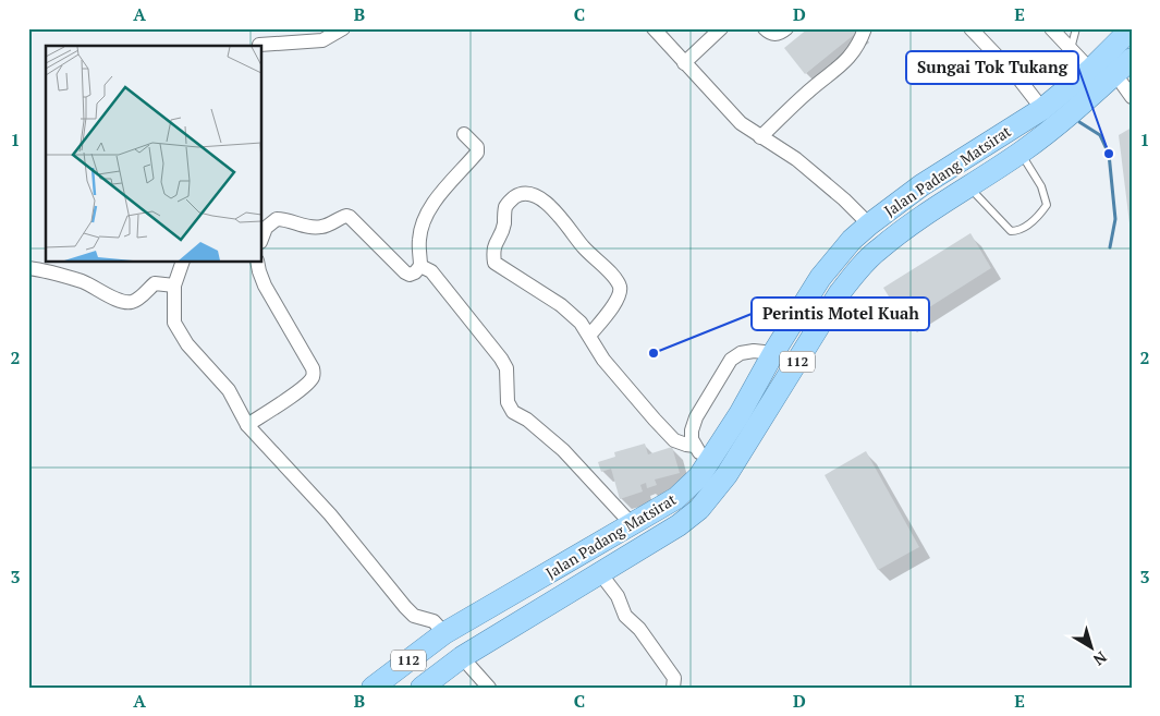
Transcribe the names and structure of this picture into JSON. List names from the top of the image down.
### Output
{
  "streets": {
    "main road": ["Jalan Padang Matsirat", "112"]
  },
  "places": ["Sungai Tok Tukang", "Perintis Motel Kuah"],
  "north": "bottom right",
  "grid": {
    "columns": [
      "A",
      "B",
      "C",
      "D",
      "E"
    ],
    "rows": ["1", "2", "3"]
  }
}
